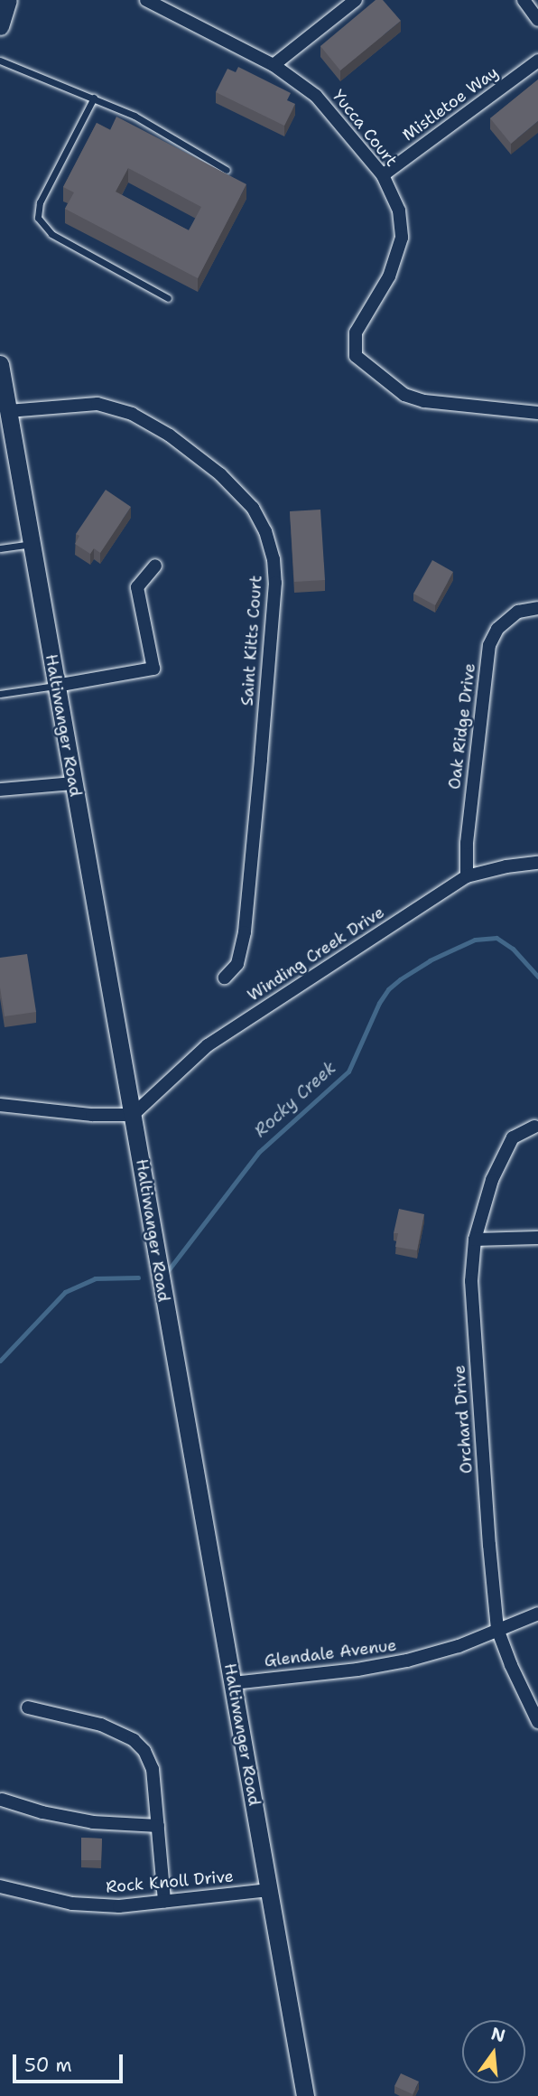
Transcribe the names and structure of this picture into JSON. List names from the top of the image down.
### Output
{
  "streets": {
    "street": [
      "Mistletoe Way",
      "Yucca Court",
      "Saint Kitts Court",
      "Haltiwanger Road",
      "Oak Ridge Drive",
      "Winding Creek Drive",
      "Orchard Drive",
      "Glendale Avenue",
      "Rock Knoll Drive"
    ]
  },
  "crossings": [
    ["Mistletoe Way", "Yucca Court"],
    ["Saint Kitts Court", "Haltiwanger Road"],
    ["Haltiwanger Road", "Winding Creek Drive"],
    ["Haltiwanger Road", "Glendale Avenue"],
    ["Haltiwanger Road", "Rock Knoll Drive"],
    ["Oak Ridge Drive", "Winding Creek Drive"],
    ["Orchard Drive", "Glendale Avenue"]
  ],
  "water": ["Rocky Creek"],
  "scale_bar": "50 m",
  "north": "top"
}
